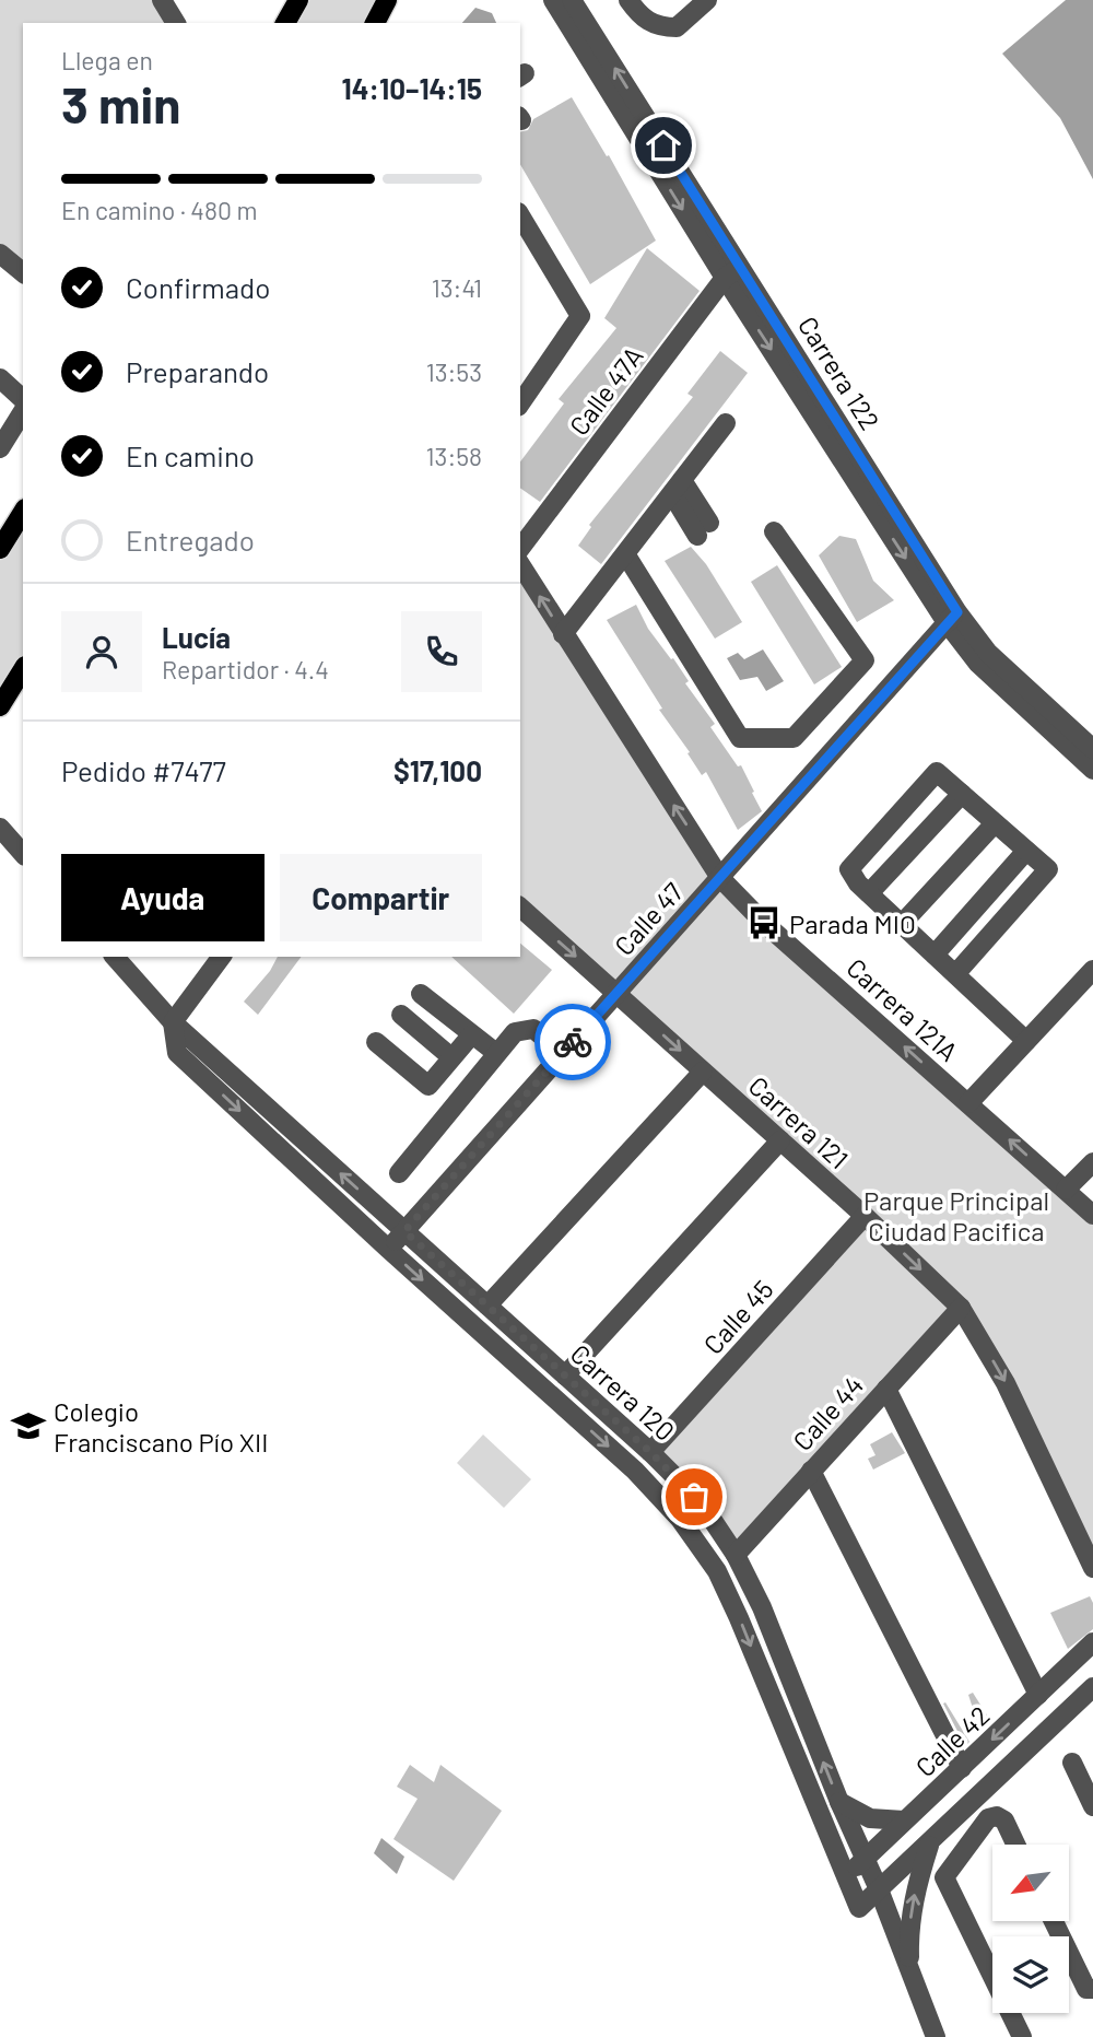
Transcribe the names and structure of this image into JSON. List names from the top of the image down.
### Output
{
  "streets": {
    "street": [
      "Carrera 122",
      "Calle 47A",
      "Calle 47",
      "Carrera 121A",
      "Carrera 121",
      "Calle 45",
      "Carrera 120",
      "Calle 44",
      "Calle 42"
    ]
  },
  "crossings": [
    ["Carrera 122", "Calle 47A"],
    ["Carrera 122", "Calle 47"],
    ["Calle 47", "Carrera 121A"],
    ["Calle 47", "Carrera 121"],
    ["Calle 47", "Carrera 120"],
    ["Carrera 121", "Calle 45"],
    ["Carrera 121", "Calle 44"],
    ["Calle 45", "Carrera 120"],
    ["Carrera 120", "Calle 44"],
    ["Carrera 120", "Calle 42"]
  ],
  "one_way": ["Carrera 121A"],
  "parks": ["Parque Principal Ciudad Pacifica"],
  "places": {
    "bus stop": ["Parada MIO"],
    "school or university": ["Colegio Franciscano Pío XII"]
  },
  "north": "bottom left",
  "page": {
    "heading": ["3 min", "Llega en", "14:10–14:15"],
    "panel": [
      "Lucía",
      "Repartidor · 4.4",
      "Pedido #7477",
      "$17,100"
    ],
    "bar": "En camino · 480 m",
    "list": [
      ["Confirmado", "13:41"],
      ["Preparando", "13:53"],
      ["En camino", "13:58"],
      "Entregado"
    ],
    "buttons": ["Ayuda", "Compartir"]
  }
}
